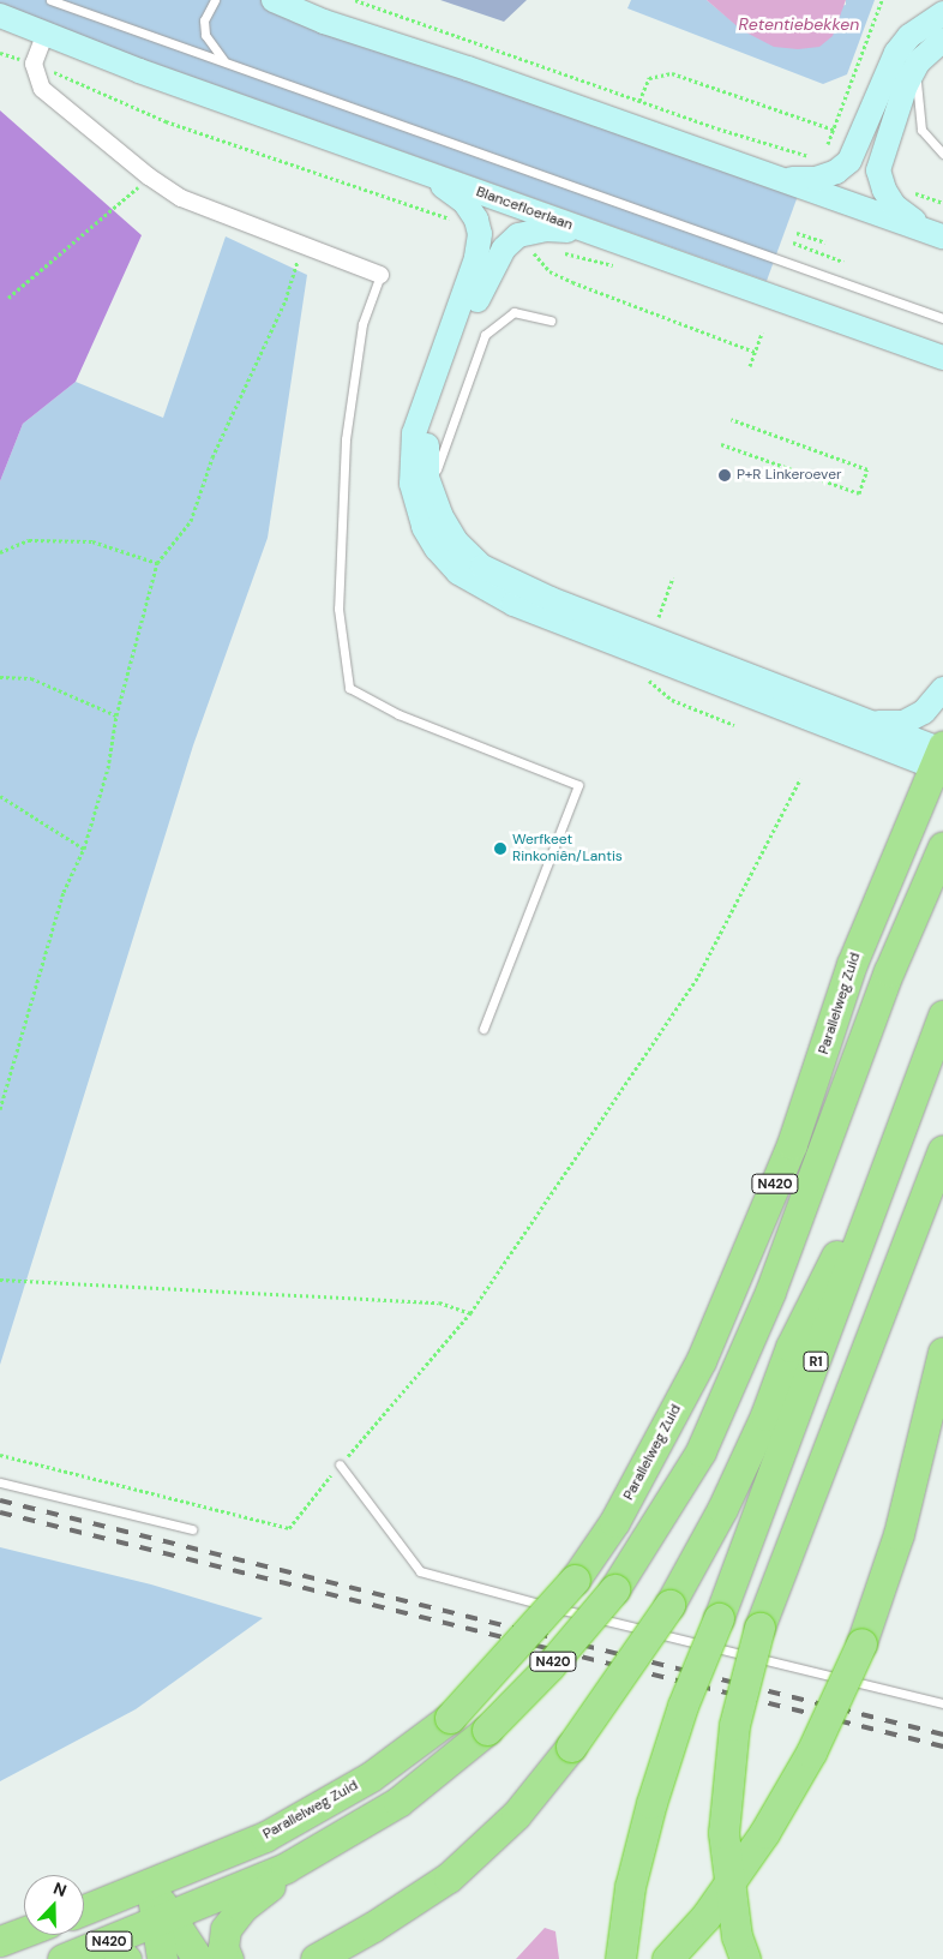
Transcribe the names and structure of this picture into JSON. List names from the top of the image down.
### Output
{
  "streets": {
    "highway": ["Parallelweg Zuid", "N420", "R1"],
    "main road": ["Blancefloerlaan"]
  },
  "water": ["Retentiebekken"],
  "places": ["P+R Linkeroever", "Werfkeet Rinkoniên/Lantis"],
  "north": "top"
}
